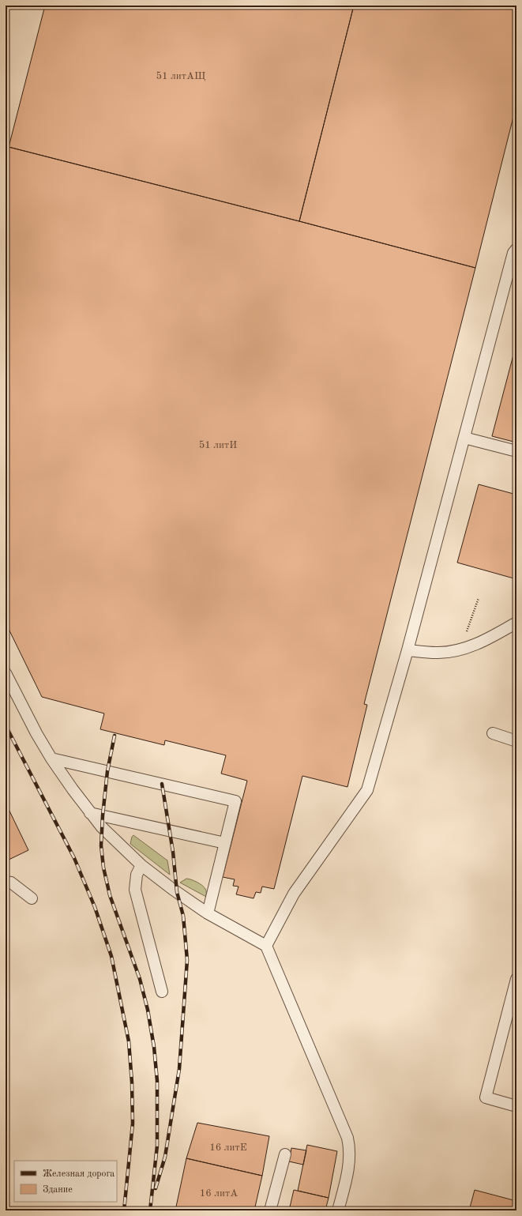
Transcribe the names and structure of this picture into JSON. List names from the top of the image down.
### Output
{
  "house_numbers": [
    "51 литАЩ",
    "51 литИ",
    "16 литЕ",
    "16 литА"
  ],
  "legend": ["Железная дорога", "Здание"]
}
